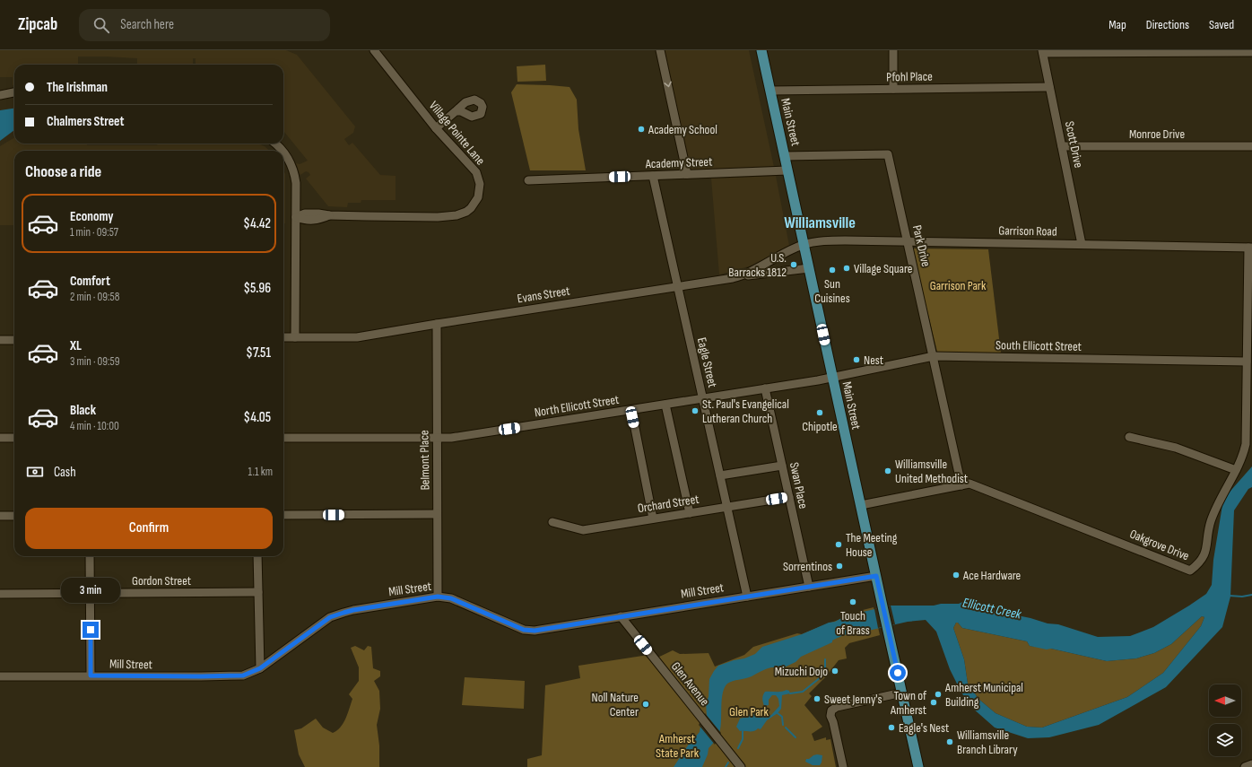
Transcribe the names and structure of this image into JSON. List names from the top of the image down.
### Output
{
  "streets": {
    "main road": ["Main Street"],
    "street": [
      "Pfohl Place",
      "Village Pointe Lane",
      "Monroe Drive",
      "Scott Drive",
      "Academy Street",
      "Garrison Road",
      "Park Drive",
      "Evans Street",
      "South Ellicott Street",
      "Eagle Street",
      "North Ellicott Street",
      "Belmont Place",
      "Swan Place",
      "Orchard Street",
      "Oakgrove Drive",
      "Gordon Street",
      "Mill Street",
      "Glen Avenue"
    ]
  },
  "crossings": [
    ["Pfohl Place", "Main Street"],
    ["Pfohl Place", "Scott Drive"],
    ["Main Street", "Academy Street"],
    ["Main Street", "Garrison Road"],
    ["Main Street", "Park Drive"],
    ["Main Street", "Evans Street"],
    ["Main Street", "South Ellicott Street"],
    ["Main Street", "North Ellicott Street"],
    ["Main Street", "Oakgrove Drive"],
    ["Main Street", "Mill Street"],
    ["Monroe Drive", "Scott Drive"],
    ["Scott Drive", "Garrison Road"],
    ["Academy Street", "Eagle Street"],
    ["Garrison Road", "Park Drive"],
    ["Garrison Road", "Evans Street"],
    ["Garrison Road", "Oakgrove Drive"],
    ["Park Drive", "South Ellicott Street"],
    ["Park Drive", "Oakgrove Drive"],
    ["Evans Street", "Eagle Street"],
    ["Evans Street", "Belmont Place"],
    ["South Ellicott Street", "North Ellicott Street"],
    ["South Ellicott Street", "Oakgrove Drive"],
    ["Eagle Street", "North Ellicott Street"],
    ["Eagle Street", "Orchard Street"],
    ["Eagle Street", "Mill Street"],
    ["North Ellicott Street", "Belmont Place"],
    ["North Ellicott Street", "Swan Place"],
    ["Belmont Place", "Mill Street"],
    ["Swan Place", "Orchard Street"],
    ["Swan Place", "Mill Street"],
    ["Mill Street", "Glen Avenue"]
  ],
  "districts": ["Williamsville"],
  "water": ["Ellicott Creek"],
  "parks": ["Garrison Park", "Glen Park", "Amherst State Park"],
  "places": [
    "Academy School",
    "U.S. Barracks 1812",
    "Village Square",
    "Sun Cuisines",
    "Nest",
    "St. Paul's Evangelical Lutheran Church",
    "Chipotle",
    "Williamsville United Methodist",
    "The Meeting House",
    "Sorrentinos",
    "Ace Hardware",
    "Touch of Brass",
    "Mizuchi Dojo",
    "Amherst Municipal Building",
    "Sweet Jenny's",
    "Town of Amherst",
    "Noll Nature Center",
    "Eagle's Nest",
    "Williamsville Branch Library"
  ],
  "north": "left",
  "page": {
    "header": "Zipcab",
    "search": "Search here",
    "nav": ["Map", "Directions", "Saved"],
    "banner": ["The Irishman", "Chalmers Street"],
    "heading": "Choose a ride",
    "list": [
      {
        "name": "Economy",
        "note": "1 min · 09:57",
        "value": "$4.42"
      },
      {
        "name": "Comfort",
        "note": "2 min · 09:58",
        "value": "$5.96"
      },
      {
        "name": "XL",
        "note": "3 min · 09:59",
        "value": "$7.51"
      },
      {
        "name": "Black",
        "note": "4 min · 10:00",
        "value": "$4.05"
      }
    ],
    "pay": ["Cash", "1.1 km"],
    "buttons": "Confirm",
    "bubble": "3 min"
  }
}
